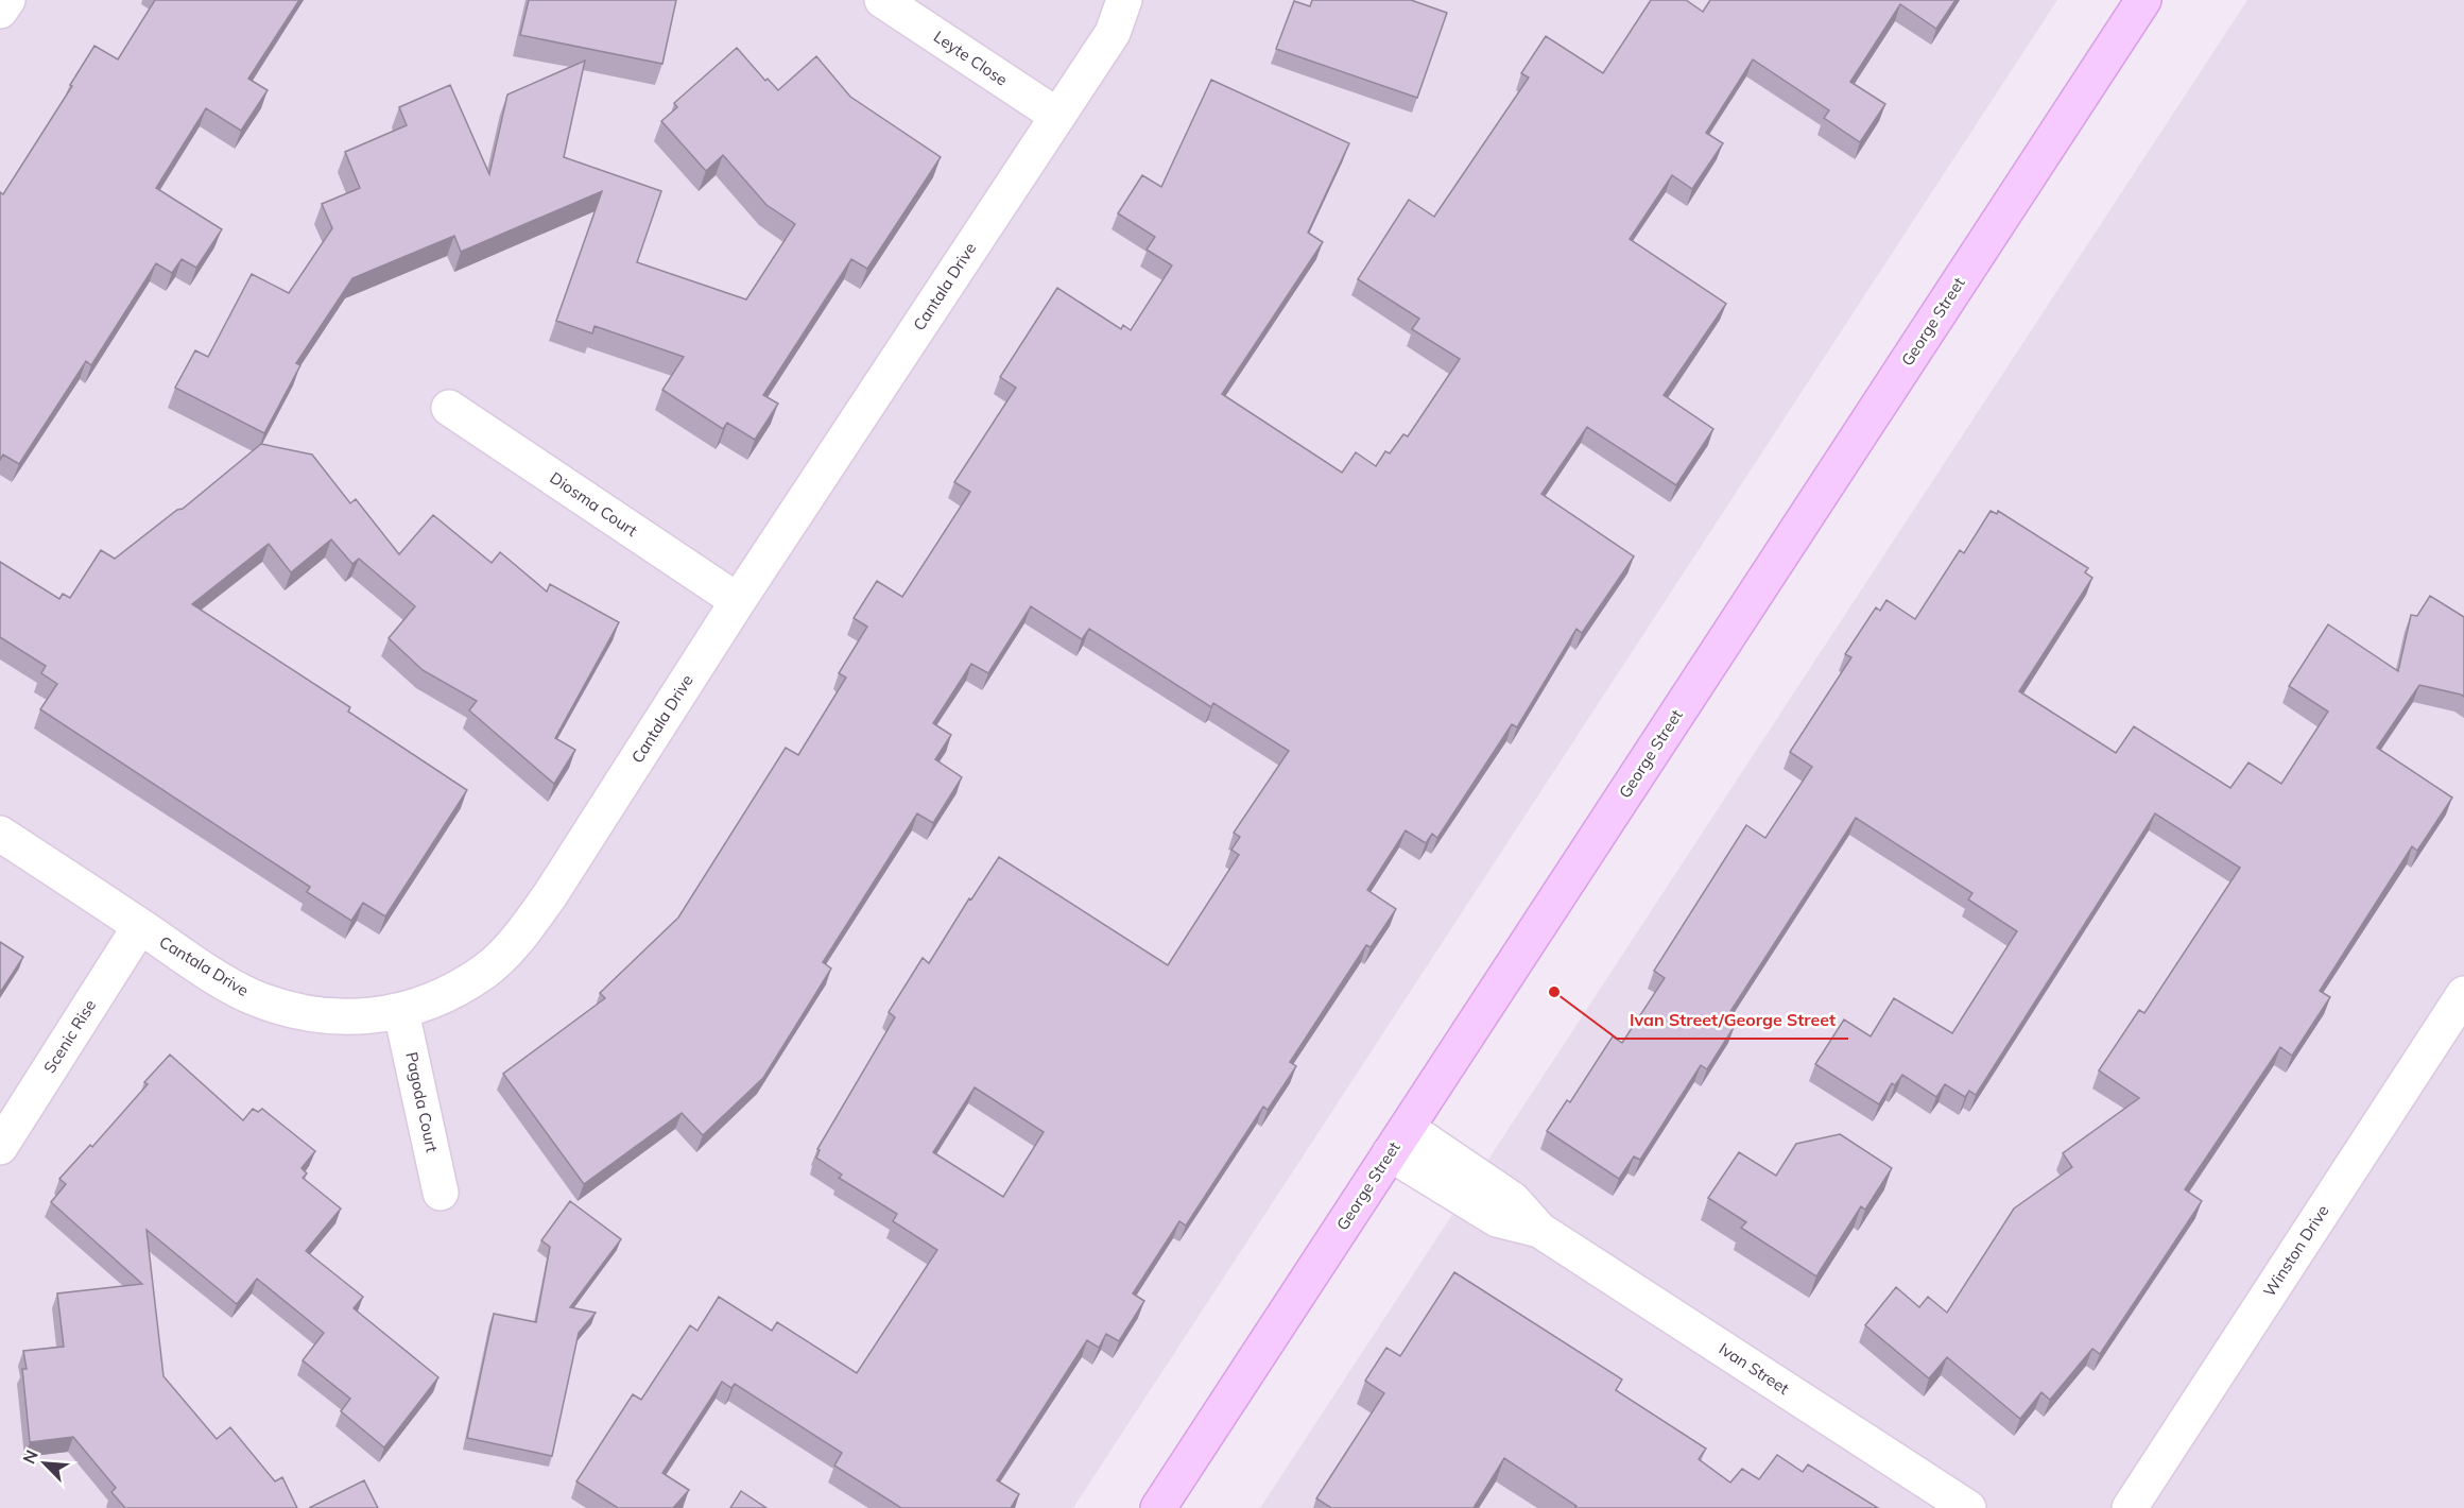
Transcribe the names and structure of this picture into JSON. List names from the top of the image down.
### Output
{
  "streets": {
    "main road": ["George Street"],
    "street": [
      "Leyte Close",
      "Cantala Drive",
      "Diosma Court",
      "Scenic Rise",
      "Pagoda Court",
      "Winston Drive",
      "Ivan Street"
    ]
  },
  "crossings": [
    ["Leyte Close", "Cantala Drive"],
    ["Cantala Drive", "Diosma Court"],
    ["Cantala Drive", "Scenic Rise"],
    ["Cantala Drive", "Pagoda Court"],
    ["George Street", "Ivan Street"]
  ],
  "places": ["Ivan Street/George Street"],
  "north": "top left"
}
